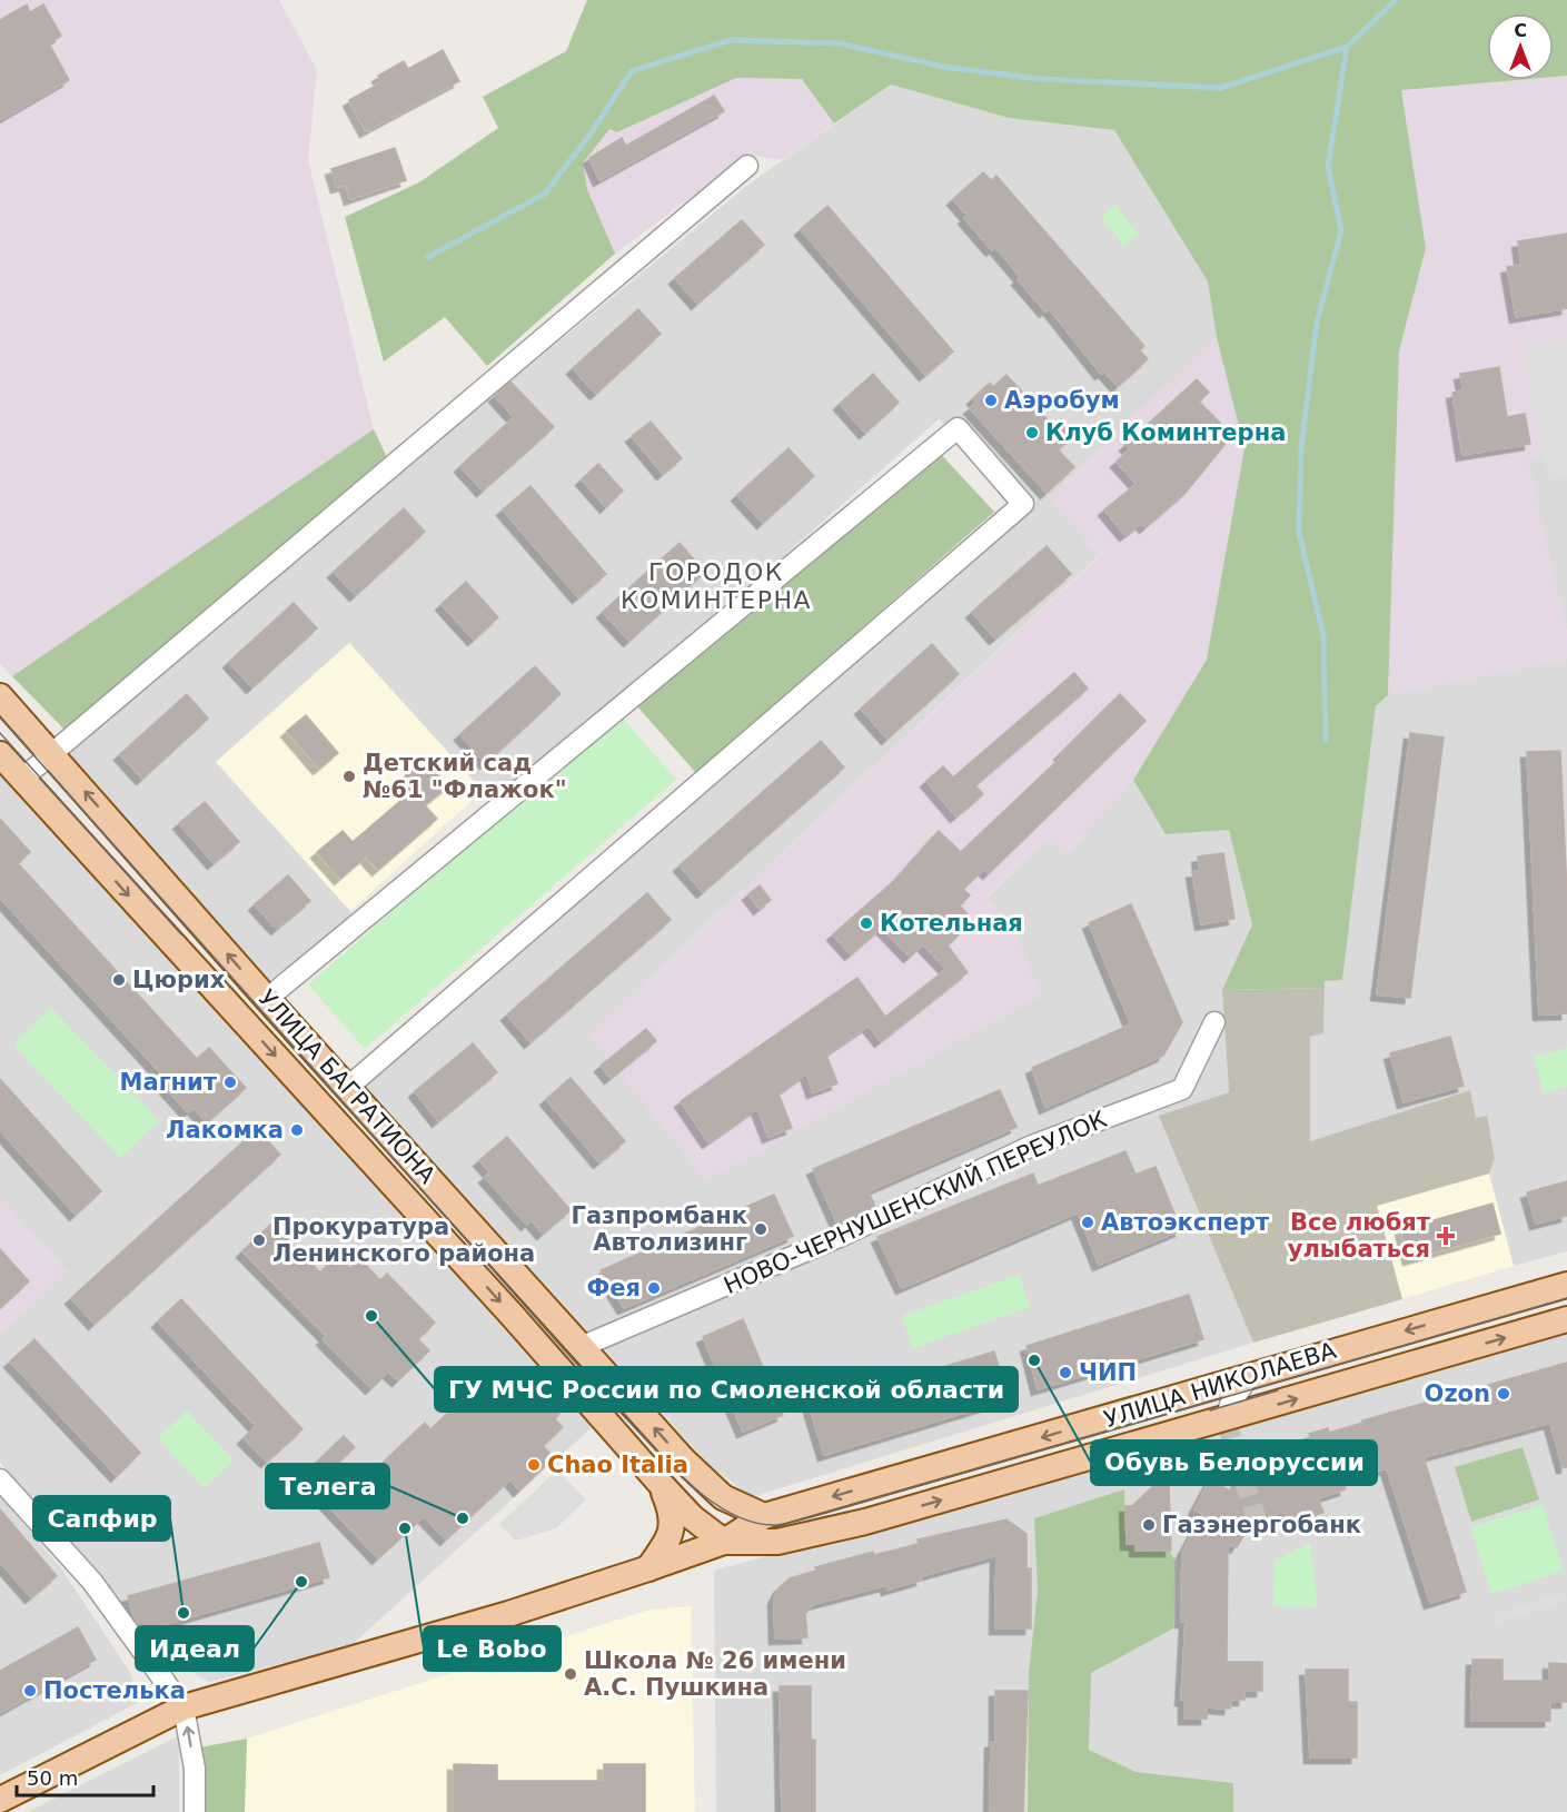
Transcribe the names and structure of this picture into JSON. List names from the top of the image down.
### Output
{
  "streets": {
    "main road": ["УЛИЦА БАГРАТИОНА", "УЛИЦА НИКОЛАЕВА"],
    "street": ["НОВО-ЧЕРНУШЕНСКИЙ ПЕРЕУЛОК"]
  },
  "crossings": [
    ["УЛИЦА БАГРАТИОНА", "НОВО-ЧЕРНУШЕНСКИЙ ПЕРЕУЛОК"],
    ["УЛИЦА БАГРАТИОНА", "УЛИЦА НИКОЛАЕВА"]
  ],
  "districts": ["ГОРОДОК КОМИНТЕРНА"],
  "places": {
    "other": [
      "Аэробум",
      "Клуб Коминтерна",
      "Детский сад №61 \"Флажок\"",
      "Котельная",
      "Цюрих",
      "Магнит",
      "Лакомка",
      "Автоэксперт",
      "Газпромбанк Автолизинг",
      "Прокуратура Ленинского района",
      "Фея",
      "ГУ МЧС России по Смоленской области",
      "Обувь Белоруссии",
      "ЧИП",
      "Ozon",
      "Chao Italia",
      "Телега",
      "Газэнергобанк",
      "Le Bobo",
      "Идеал",
      "Сапфир",
      "Школа № 26 имени А.С. Пушкина",
      "Постелька"
    ],
    "health": ["Все любят улыбаться"]
  },
  "scale_bar": "50 m",
  "north": "top"
}
